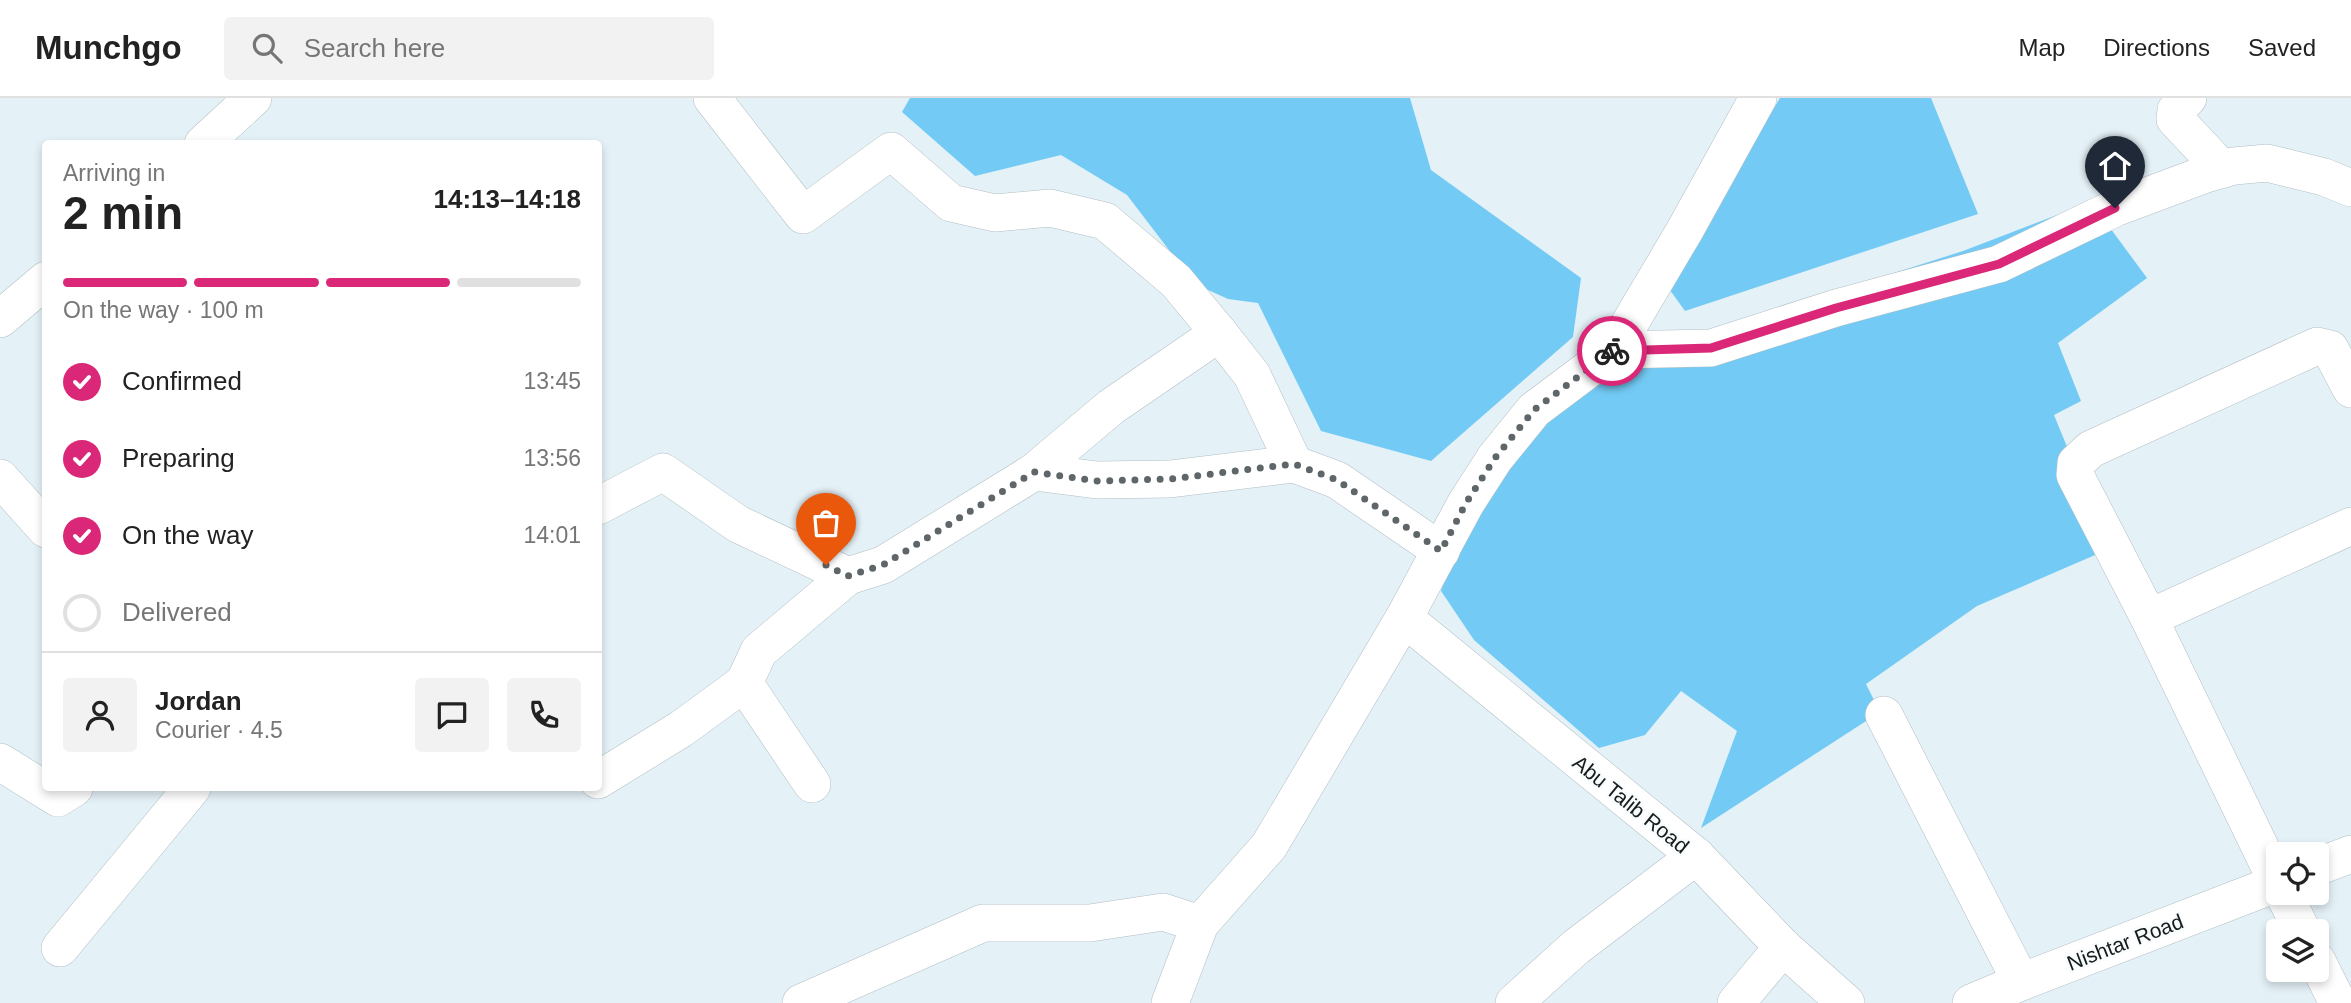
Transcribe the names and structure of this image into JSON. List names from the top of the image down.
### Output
{
  "streets": {
    "street": ["Abu Talib Road", "Nishtar Road"]
  },
  "page": {
    "header": "Munchgo",
    "search": "Search here",
    "nav": ["Map", "Directions", "Saved"],
    "heading": ["2 min", "Arriving in", "14:13–14:18"],
    "panel": ["Jordan", "Courier · 4.5"],
    "bar": "On the way · 100 m",
    "list": [
      ["Confirmed", "13:45"],
      ["Preparing", "13:56"],
      ["On the way", "14:01"],
      "Delivered"
    ]
  }
}
